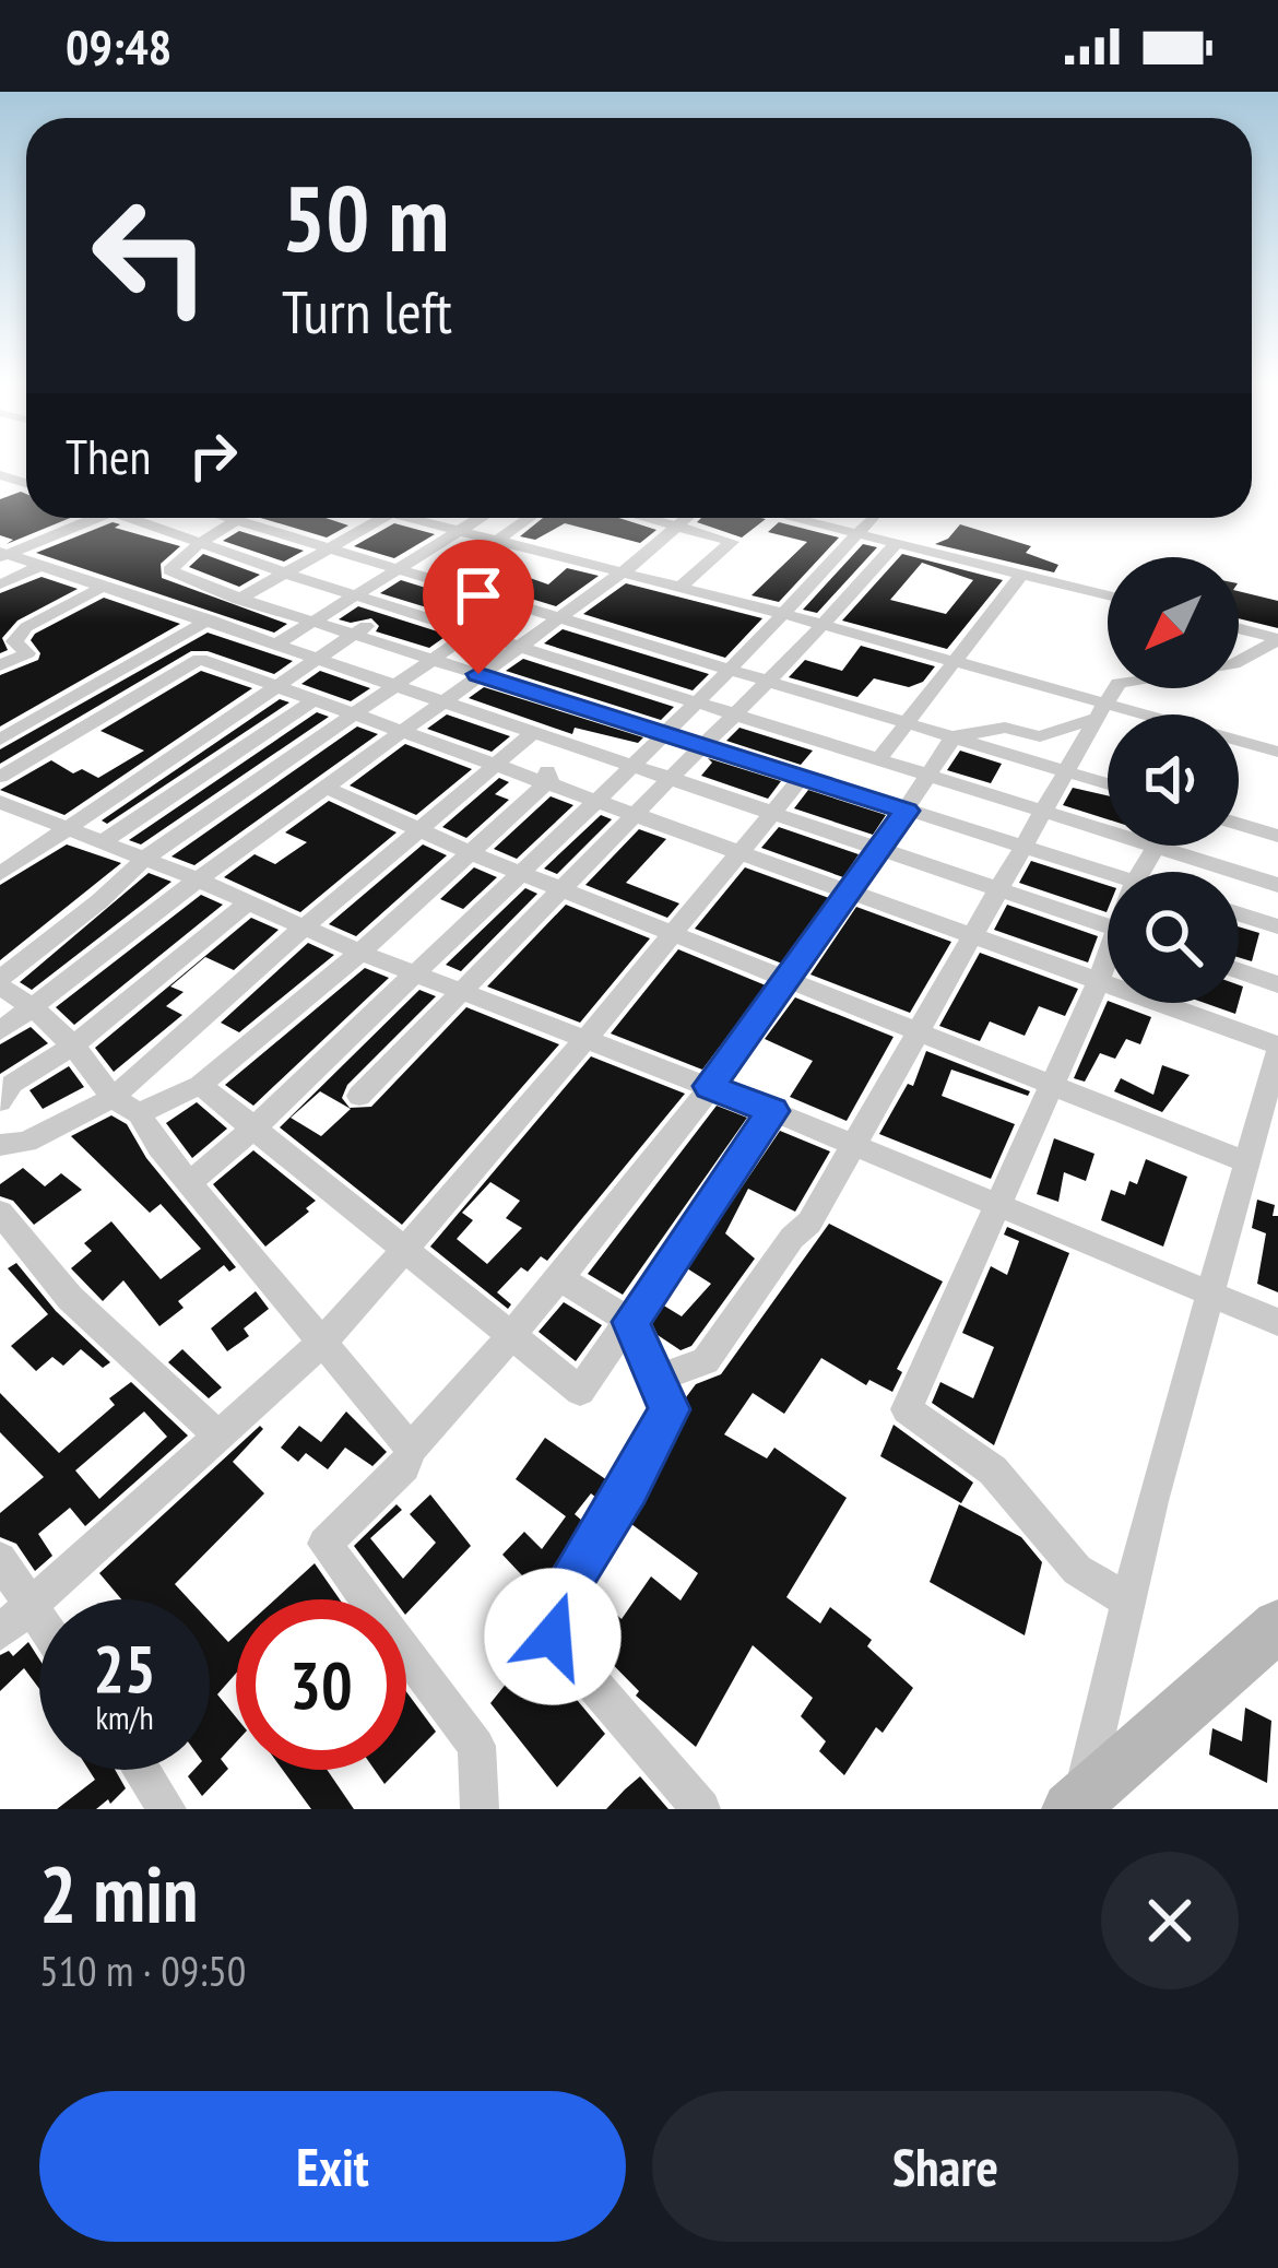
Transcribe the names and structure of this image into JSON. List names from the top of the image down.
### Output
{
  "north": "bottom left",
  "page": {
    "status": "09:48",
    "turn": ["50 m", "Turn left"],
    "then": "Then",
    "speed": "25 km/h",
    "limit": "30",
    "heading": ["2 min", "510 m · 09:50"],
    "buttons": ["Exit", "Share"]
  }
}
